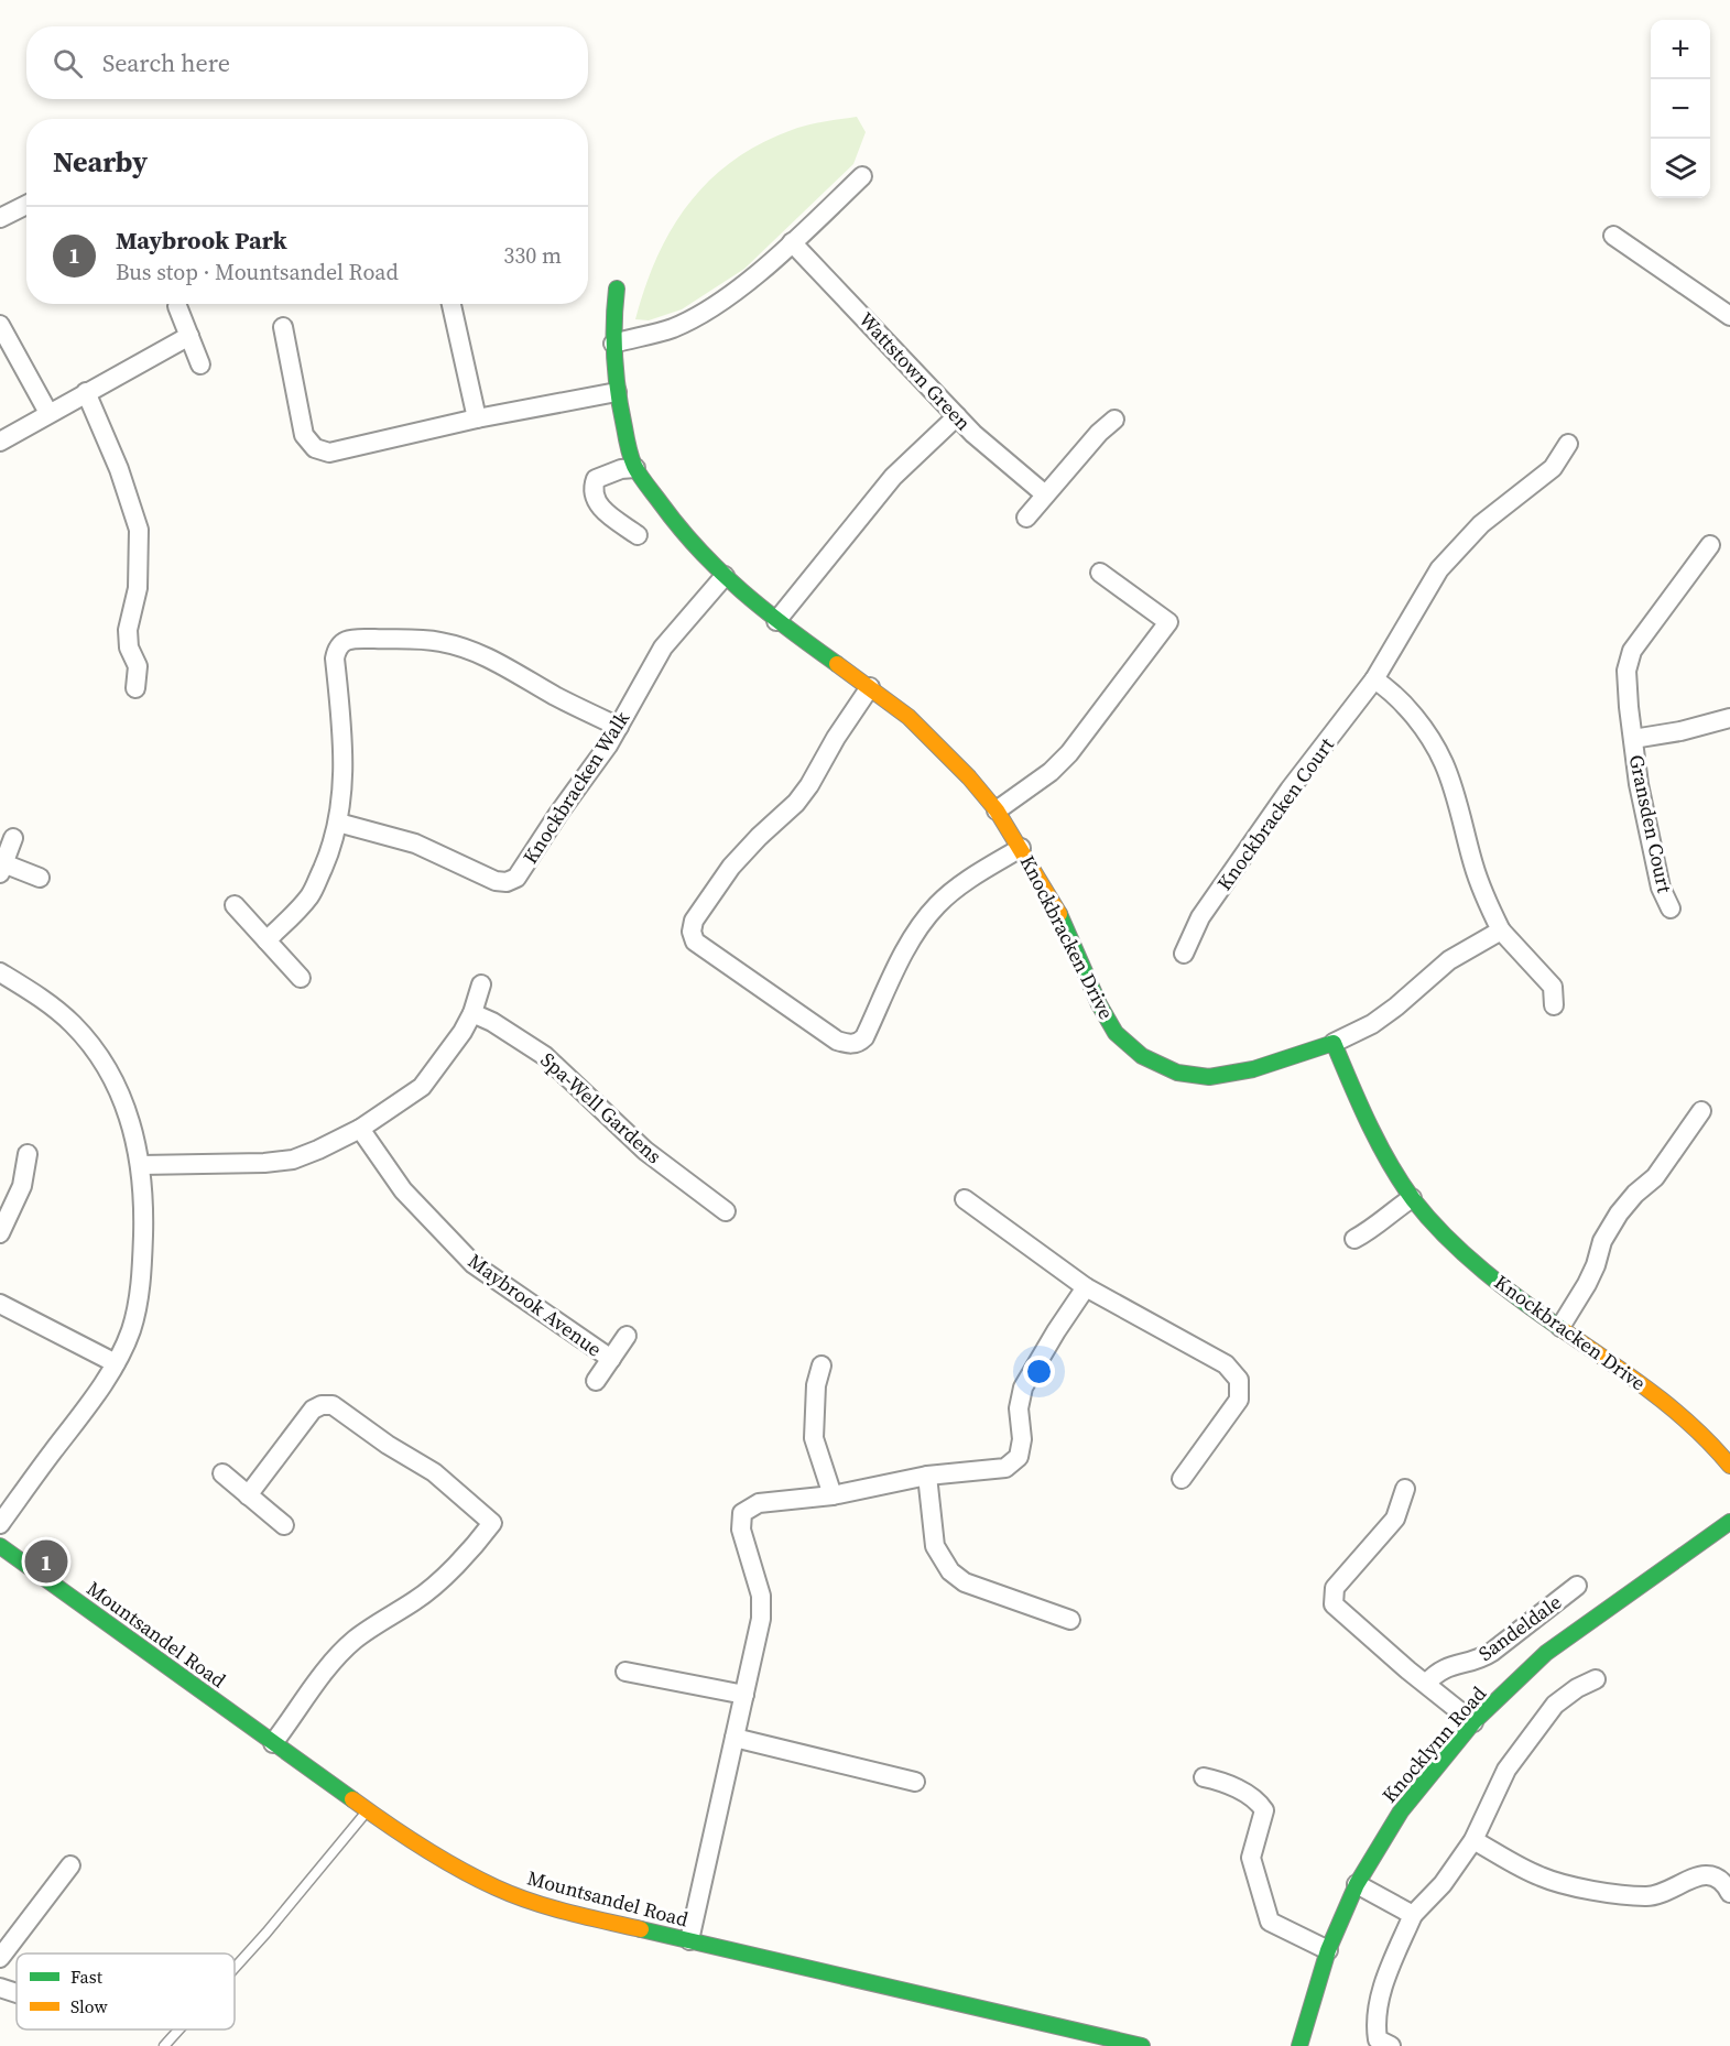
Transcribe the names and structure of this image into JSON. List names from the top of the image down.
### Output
{
  "streets": {
    "street": [
      "Wattstown Green",
      "Knockbracken Walk",
      "Knockbracken Court",
      "Gransden Court",
      "Knockbracken Drive",
      "Spa-Well Gardens",
      "Maybrook Avenue",
      "Sandeldale",
      "Mountsandel Road",
      "Knocklynn Road"
    ]
  },
  "crossings": [
    ["Knockbracken Walk", "Knockbracken Drive"]
  ],
  "legend": ["Fast", "Slow"],
  "page": {
    "map_buttons": ["+", "−"],
    "search": "Search here",
    "heading": "Nearby",
    "list": [
      {
        "mark": "1",
        "name": "Maybrook Park",
        "note": "Bus stop · Mountsandel Road",
        "value": "330 m"
      }
    ],
    "pins": "1"
  }
}
